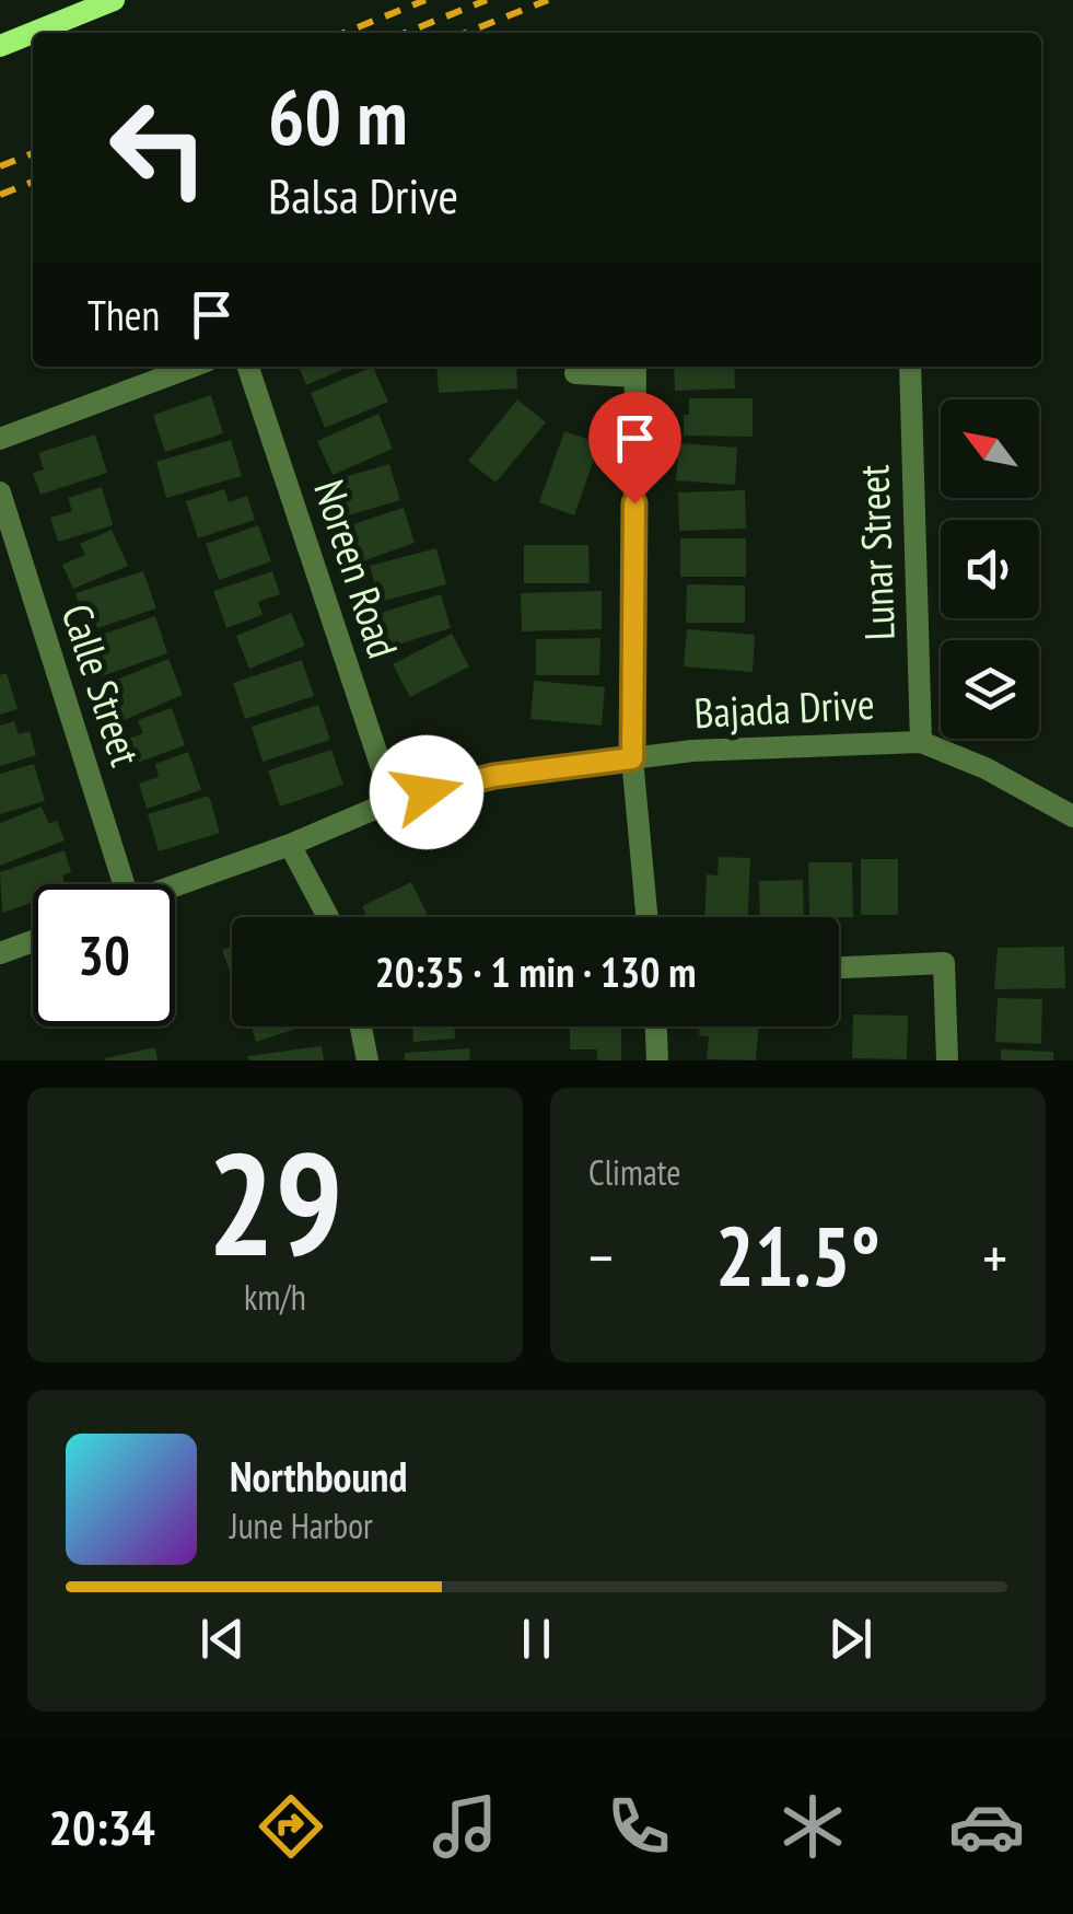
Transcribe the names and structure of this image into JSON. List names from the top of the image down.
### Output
{
  "streets": {
    "street": [
      "Lunar Street",
      "Noreen Road",
      "Calle Street",
      "Bajada Drive"
    ]
  },
  "crossings": [
    ["Lunar Street", "Bajada Drive"],
    ["Noreen Road", "Bajada Drive"]
  ],
  "north": "top left",
  "page": {
    "turn": ["60 m", "Balsa Drive"],
    "then": "Then",
    "limit": "30",
    "trip": "20:35 · 1 min · 130 m",
    "tile": [
      ["29", "km/h"],
      "Climate"
    ],
    "heat": ["−", "21.5°", "+"],
    "song": ["Northbound", "June Harbor"],
    "tabs": "20:34"
  }
}
